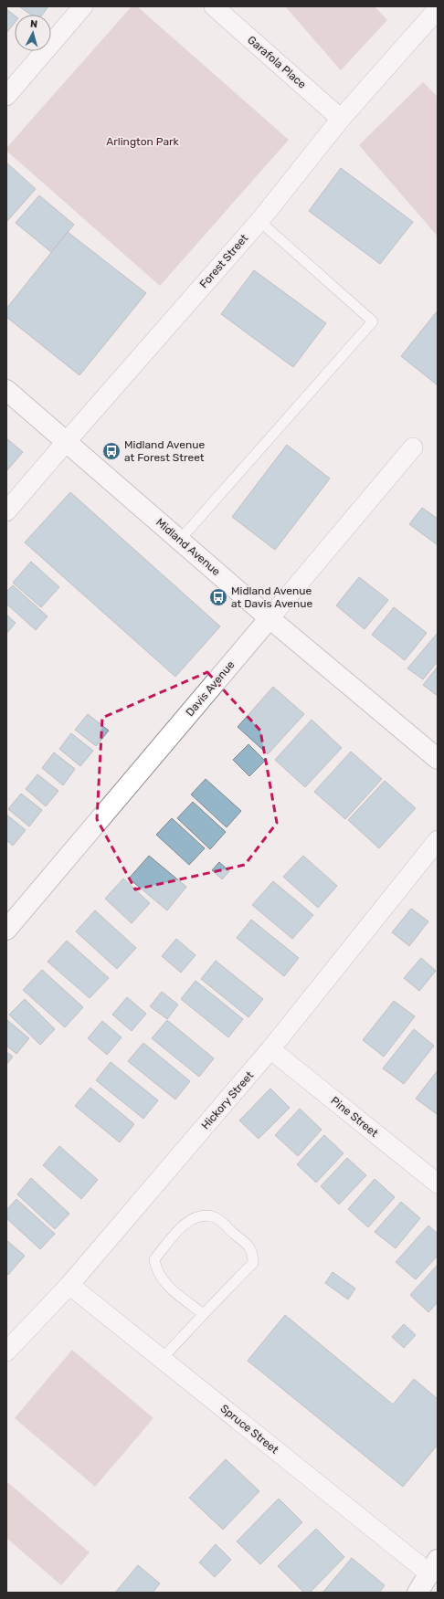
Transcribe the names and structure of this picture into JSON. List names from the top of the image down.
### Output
{
  "streets": {
    "street": [
      "Garafola Place",
      "Forest Street",
      "Midland Avenue",
      "Davis Avenue",
      "Hickory Street",
      "Pine Street",
      "Spruce Street"
    ]
  },
  "crossings": [
    ["Garafola Place", "Forest Street"],
    ["Forest Street", "Midland Avenue"],
    ["Midland Avenue", "Davis Avenue"],
    ["Hickory Street", "Pine Street"],
    ["Hickory Street", "Spruce Street"]
  ],
  "parks": ["Arlington Park"],
  "places": {
    "bus stop": ["Midland Avenue at Forest Street", "Midland Avenue at Davis Avenue"]
  },
  "north": "top"
}
